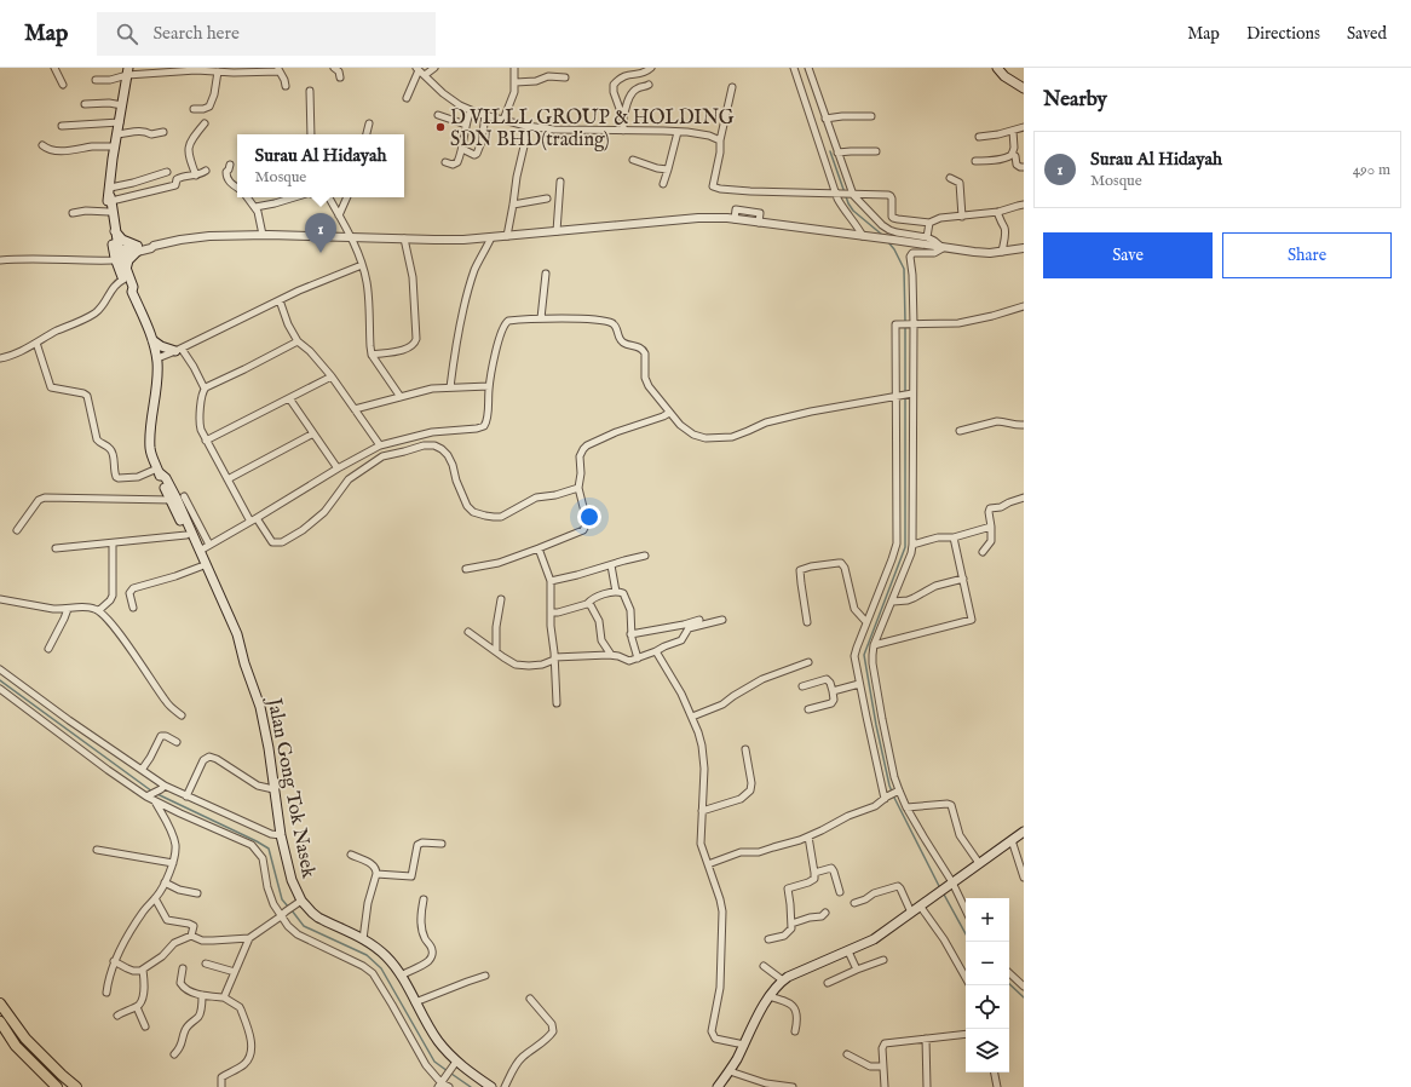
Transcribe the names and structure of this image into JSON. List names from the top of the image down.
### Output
{
  "streets": {
    "main road": ["Jalan Gong Tok Nasek"]
  },
  "places": ["D VILLL GROUP & HOLDING SDN BHD(trading)"],
  "page": {
    "header": "Map",
    "search": "Search here",
    "nav": ["Map", "Directions", "Saved"],
    "heading": "Nearby",
    "list": [
      {
        "mark": "1",
        "name": "Surau Al Hidayah",
        "note": "Mosque",
        "value": "490 m"
      }
    ],
    "popup": ["Surau Al Hidayah", "Mosque"],
    "pins": "1",
    "buttons": ["Save", "Share"],
    "map_buttons": ["+", "−"]
  }
}
